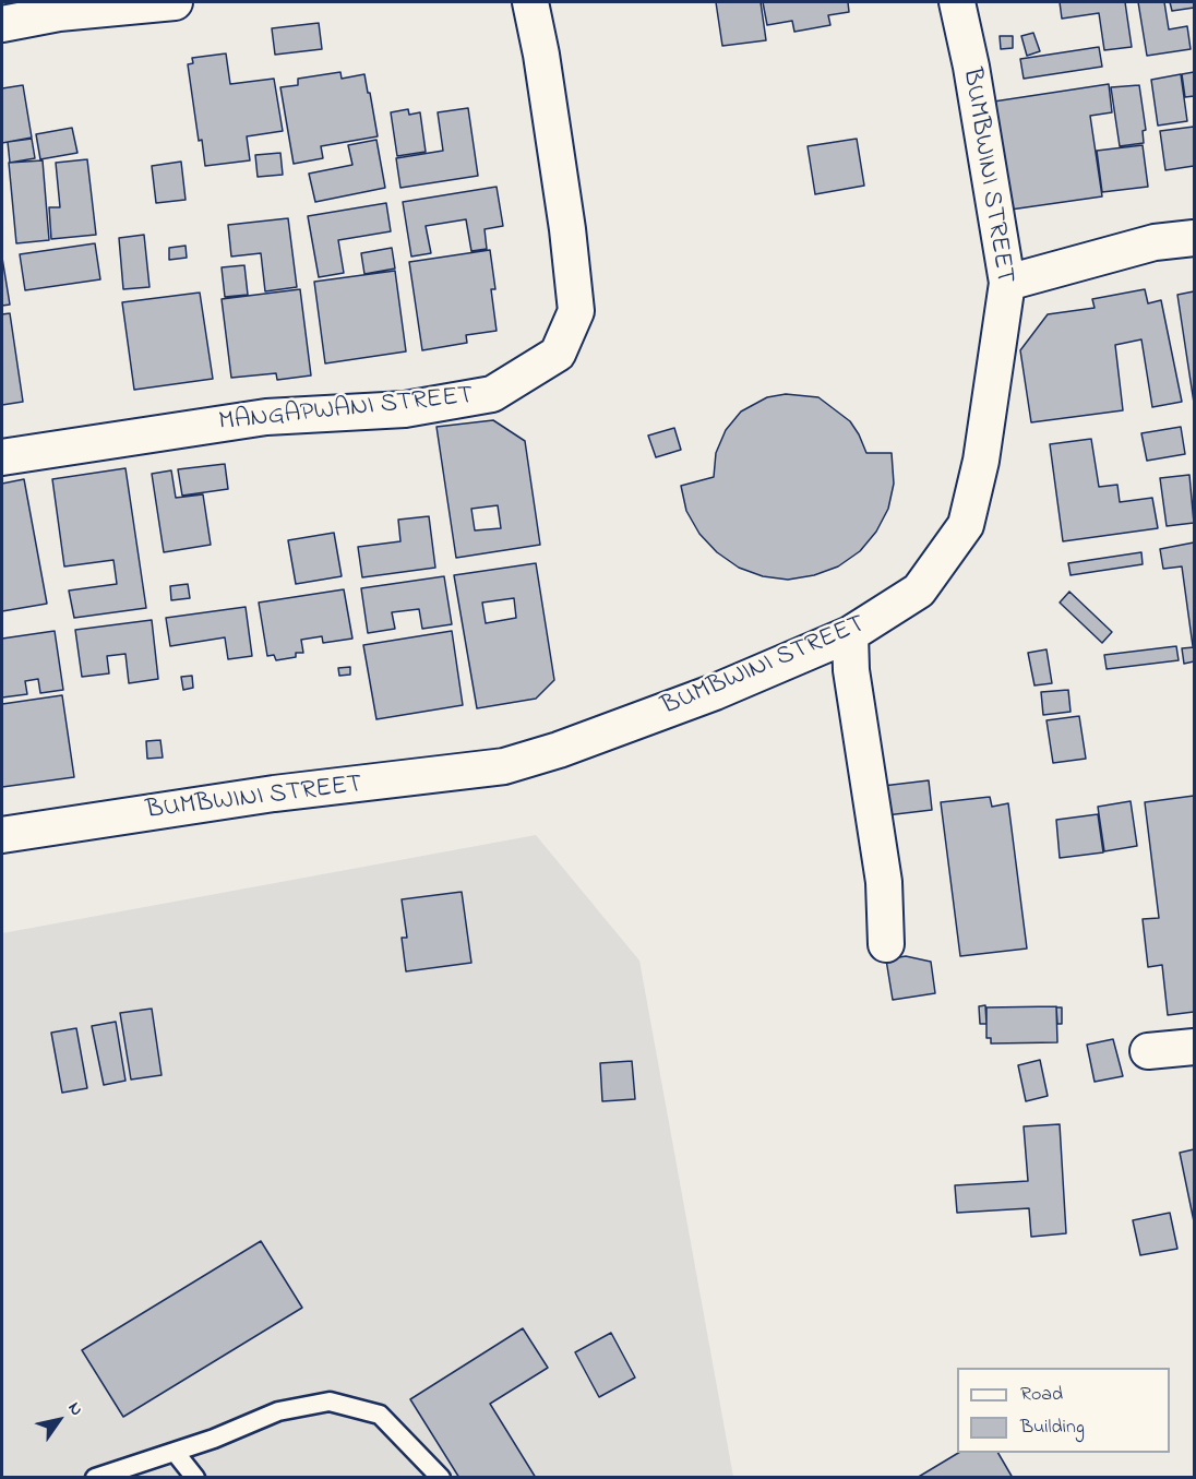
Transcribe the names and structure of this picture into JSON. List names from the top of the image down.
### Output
{
  "streets": {
    "street": ["BUMBWINI STREET", "MANGAPWANI STREET"]
  },
  "legend": ["Road", "Building"],
  "north": "top right"
}
